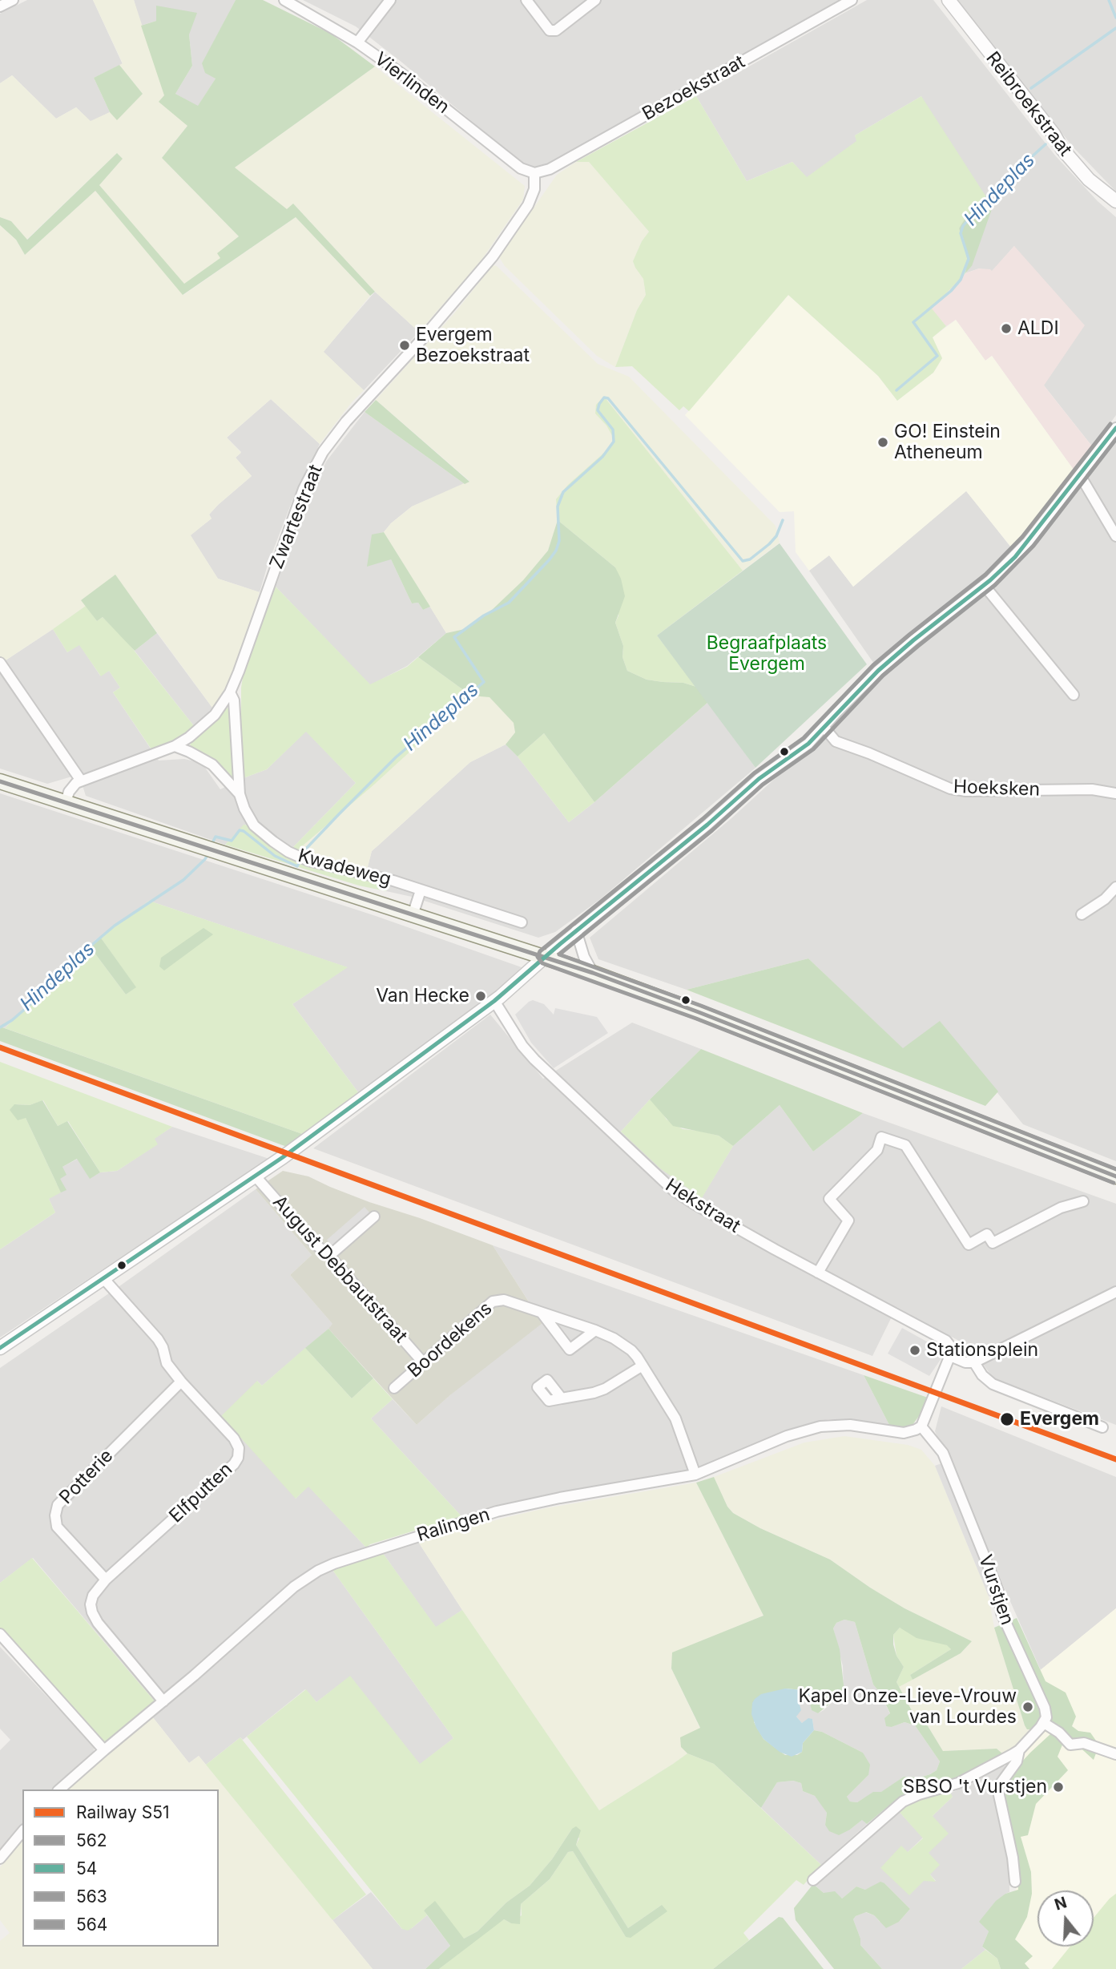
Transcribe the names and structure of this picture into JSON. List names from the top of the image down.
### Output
{
  "streets": {
    "main road": ["Kwadeweg"],
    "street": [
      "Vierlinden",
      "Bezoekstraat",
      "Reibroekstraat",
      "Zwartestraat",
      "Hoeksken",
      "Hekstraat",
      "August Debbautstraat",
      "Boordekens",
      "Potterie",
      "Elfputten",
      "Ralingen",
      "Vurstjen"
    ]
  },
  "crossings": [
    ["Vierlinden", "Bezoekstraat"],
    ["Vierlinden", "Zwartestraat"],
    ["Bezoekstraat", "Zwartestraat"],
    ["August Debbautstraat", "Boordekens"],
    ["Boordekens", "Ralingen"],
    ["Potterie", "Elfputten"],
    ["Elfputten", "Ralingen"],
    ["Ralingen", "Vurstjen"]
  ],
  "water": ["Hindeplas"],
  "parks": ["Begraafplaats Evergem"],
  "places": [
    "ALDI",
    "Evergem Bezoekstraat",
    "GO! Einstein Atheneum",
    "Van Hecke",
    "Stationsplein",
    "Evergem",
    "Kapel Onze-Lieve-Vrouw van Lourdes",
    "SBSO 't Vurstjen"
  ],
  "lines": [
    "transit line 563",
    "transit line 54",
    "transit line 564",
    "transit line 562",
    "rail line S51"
  ],
  "legend": [
    "Railway S51",
    "562",
    "54",
    "563",
    "564"
  ],
  "north": "top"
}
